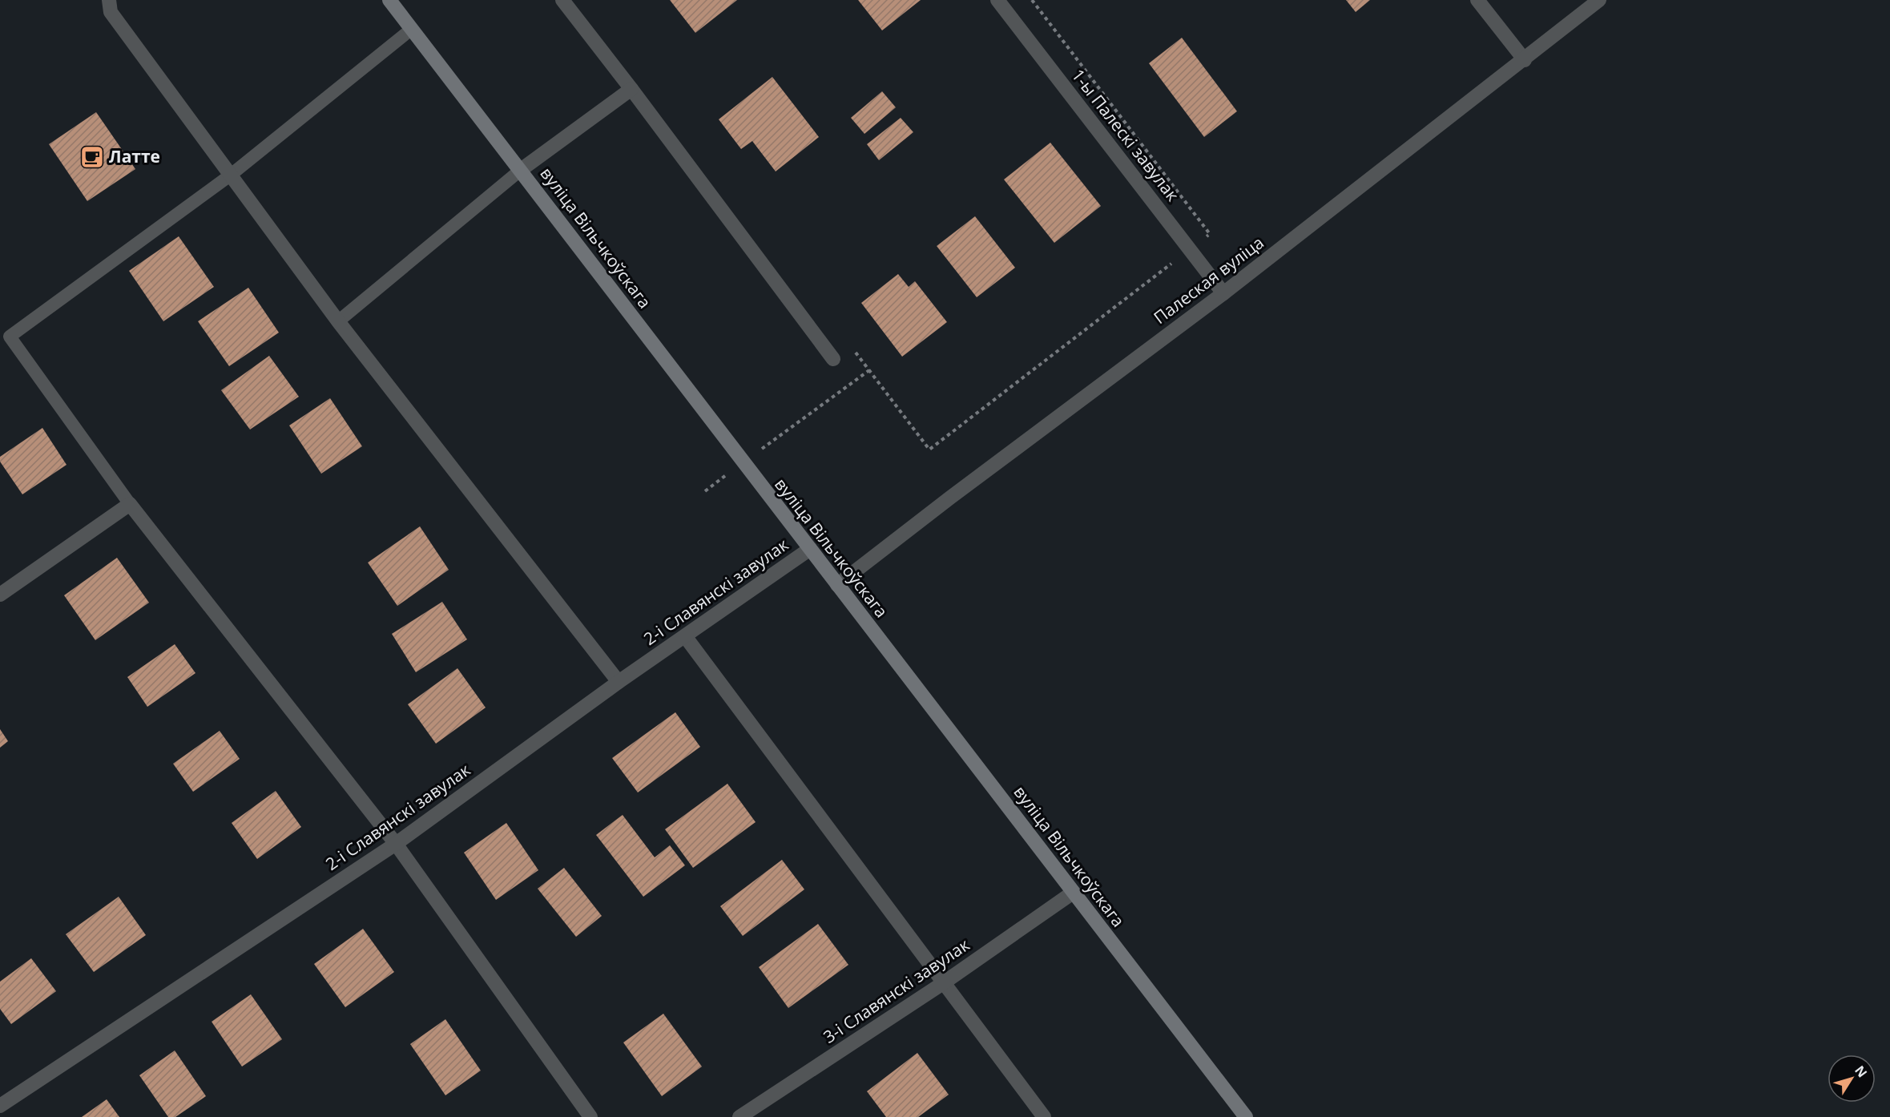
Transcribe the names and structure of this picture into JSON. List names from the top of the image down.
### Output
{
  "streets": {
    "main road": ["вуліца Вільчкоўскага"],
    "street": [
      "1-ы Палескі завулак",
      "Палеская вуліца",
      "2-і Славянскі завулак",
      "3-і Славянскі завулак"
    ]
  },
  "crossings": [
    ["1-ы Палескі завулак", "Палеская вуліца"],
    ["вуліца Вільчкоўскага", "Палеская вуліца"],
    ["вуліца Вільчкоўскага", "2-і Славянскі завулак"],
    ["вуліца Вільчкоўскага", "3-і Славянскі завулак"]
  ],
  "places": {
    "cafe": ["Латте"]
  },
  "north": "top right"
}
